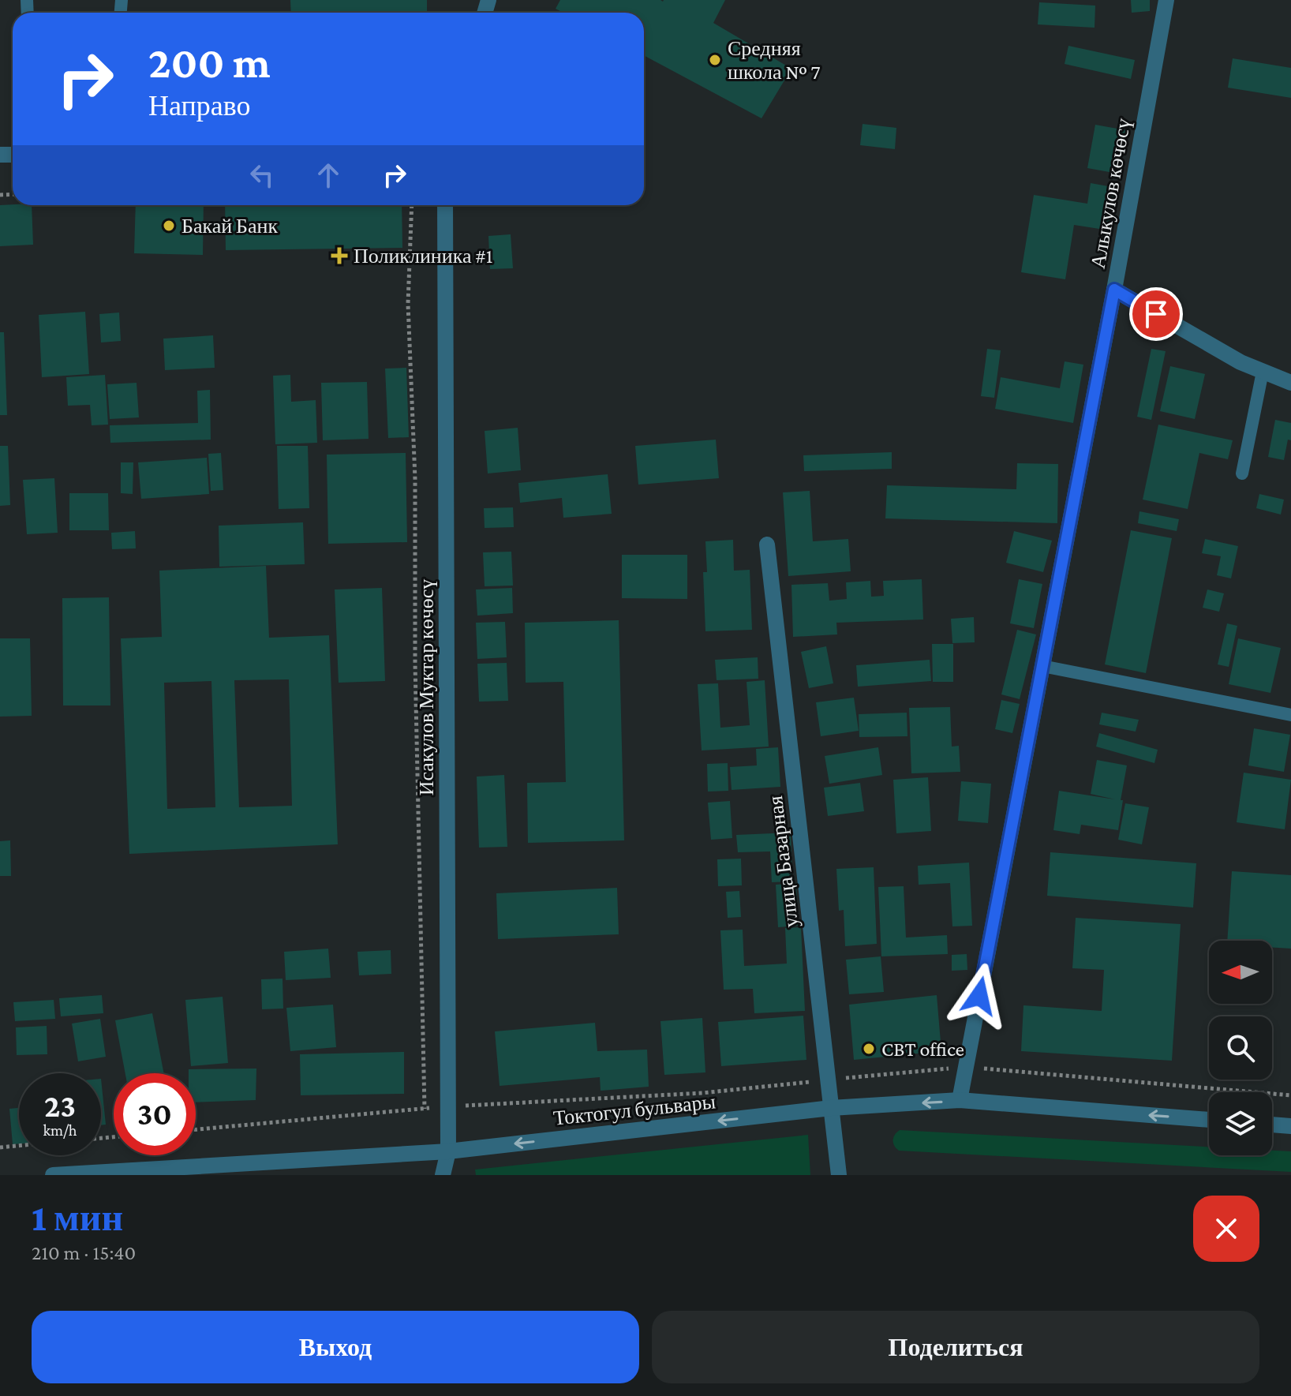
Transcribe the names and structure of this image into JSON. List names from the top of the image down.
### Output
{
  "streets": {
    "street": [
      "Алыкулов көчөсү",
      "Исакулов Муктар көчөсү",
      "улица Базарная",
      "Токтогул бульвары"
    ]
  },
  "crossings": [
    ["Алыкулов көчөсү", "Токтогул бульвары"],
    ["Исакулов Муктар көчөсү", "Токтогул бульвары"],
    ["улица Базарная", "Токтогул бульвары"]
  ],
  "one_way": ["Токтогул бульвары"],
  "places": {
    "other": ["Средняя школа № 7", "Бакай Банк", "CBT office"],
    "health": ["Поликлиника #1"]
  },
  "north": "left",
  "page": {
    "turn": ["200 m", "Направо"],
    "speed": "23 km/h",
    "limit": "30",
    "heading": ["1 мин", "210 m · 15:40"],
    "buttons": ["Выход", "Поделиться"]
  }
}
